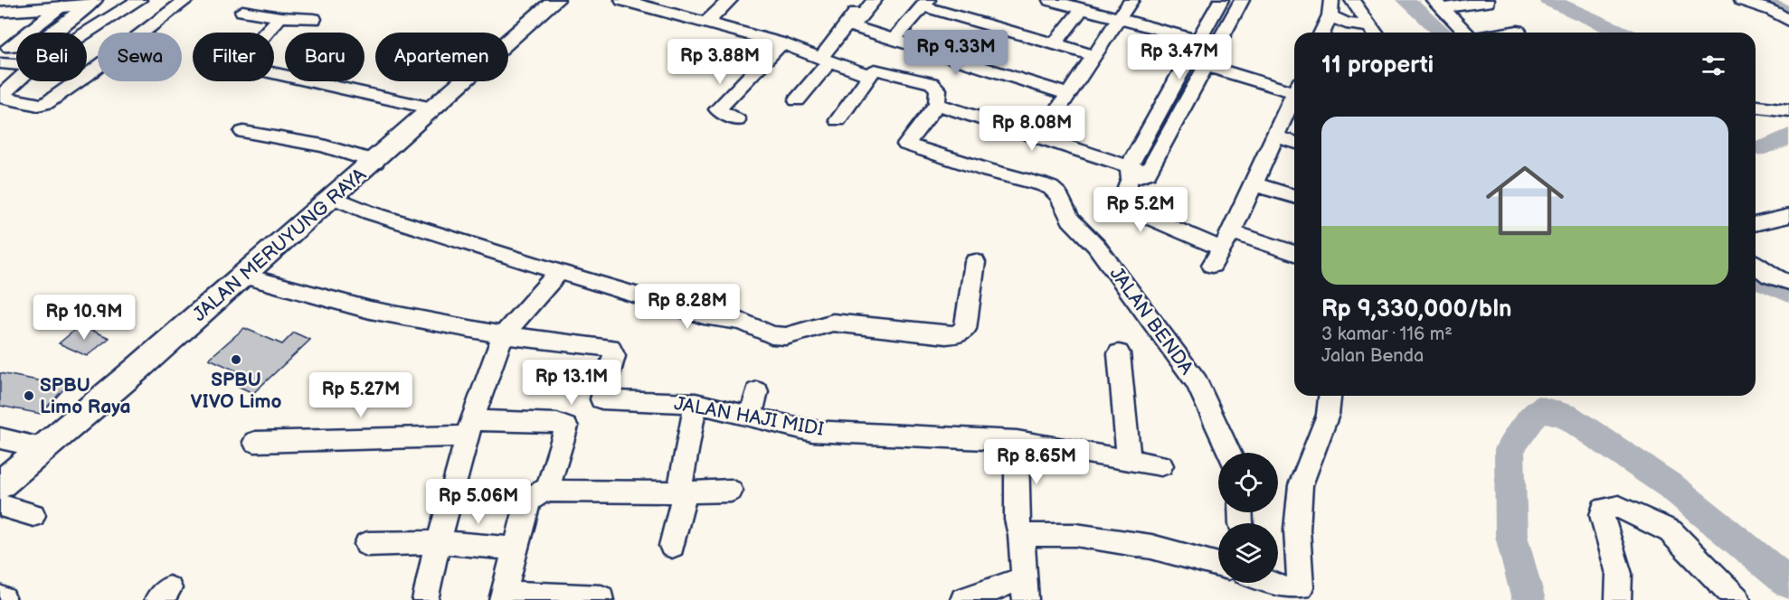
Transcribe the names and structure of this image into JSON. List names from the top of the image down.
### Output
{
  "streets": {
    "main road": ["JALAN MERUYUNG RAYA"],
    "street": ["JALAN BENDA", "JALAN HAJI MIDI"]
  },
  "crossings": [
    ["JALAN MERUYUNG RAYA", "JALAN HAJI MIDI"]
  ],
  "places": ["SPBU VIVO Limo", "SPBU Limo Raya"],
  "page": {
    "price": [
      "Rp 9.33M",
      "Rp 3.47M",
      "Rp 3.88M",
      "Rp 8.08M",
      "Rp 5.2M",
      "Rp 8.28M",
      "Rp 10.9M",
      "Rp 13.1M",
      "Rp 5.27M",
      "Rp 8.65M",
      "Rp 5.06M"
    ],
    "chip": [
      "Beli",
      "Sewa",
      "Filter",
      "Baru",
      "Apartemen"
    ],
    "heading": "11 properti",
    "list": [
      {
        "name": "Rp 9,330,000/bln",
        "note": "3 kamar · 116 m² · Jalan Benda"
      }
    ]
  }
}
